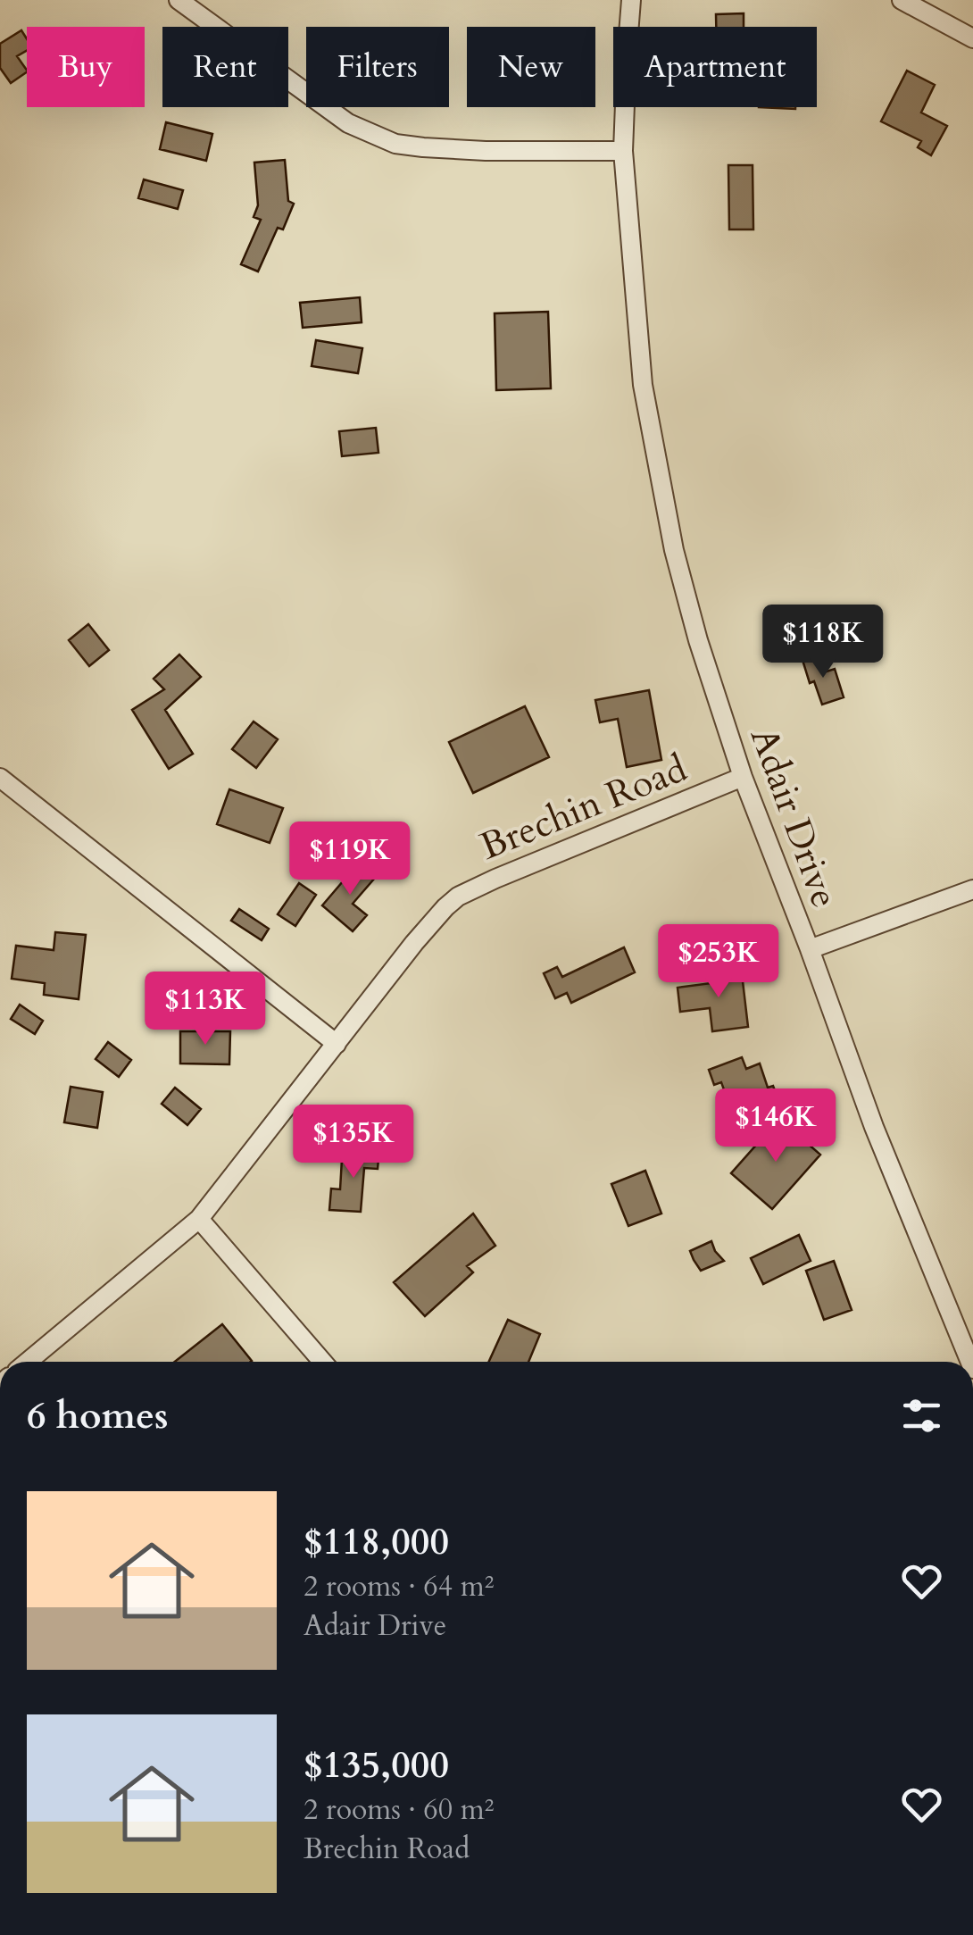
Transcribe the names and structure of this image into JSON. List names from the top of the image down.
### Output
{
  "streets": {
    "street": ["Brechin Road", "Adair Drive"]
  },
  "crossings": [
    ["Brechin Road", "Adair Drive"]
  ],
  "page": {
    "chip": [
      "Buy",
      "Rent",
      "Filters",
      "New",
      "Apartment"
    ],
    "price": [
      "$118K",
      "$119K",
      "$253K",
      "$113K",
      "$146K",
      "$135K"
    ],
    "heading": "6 homes",
    "list": [
      {
        "name": "$118,000",
        "note": "2 rooms · 64 m² · Adair Drive"
      },
      {
        "name": "$135,000",
        "note": "2 rooms · 60 m² · Brechin Road"
      }
    ]
  }
}
